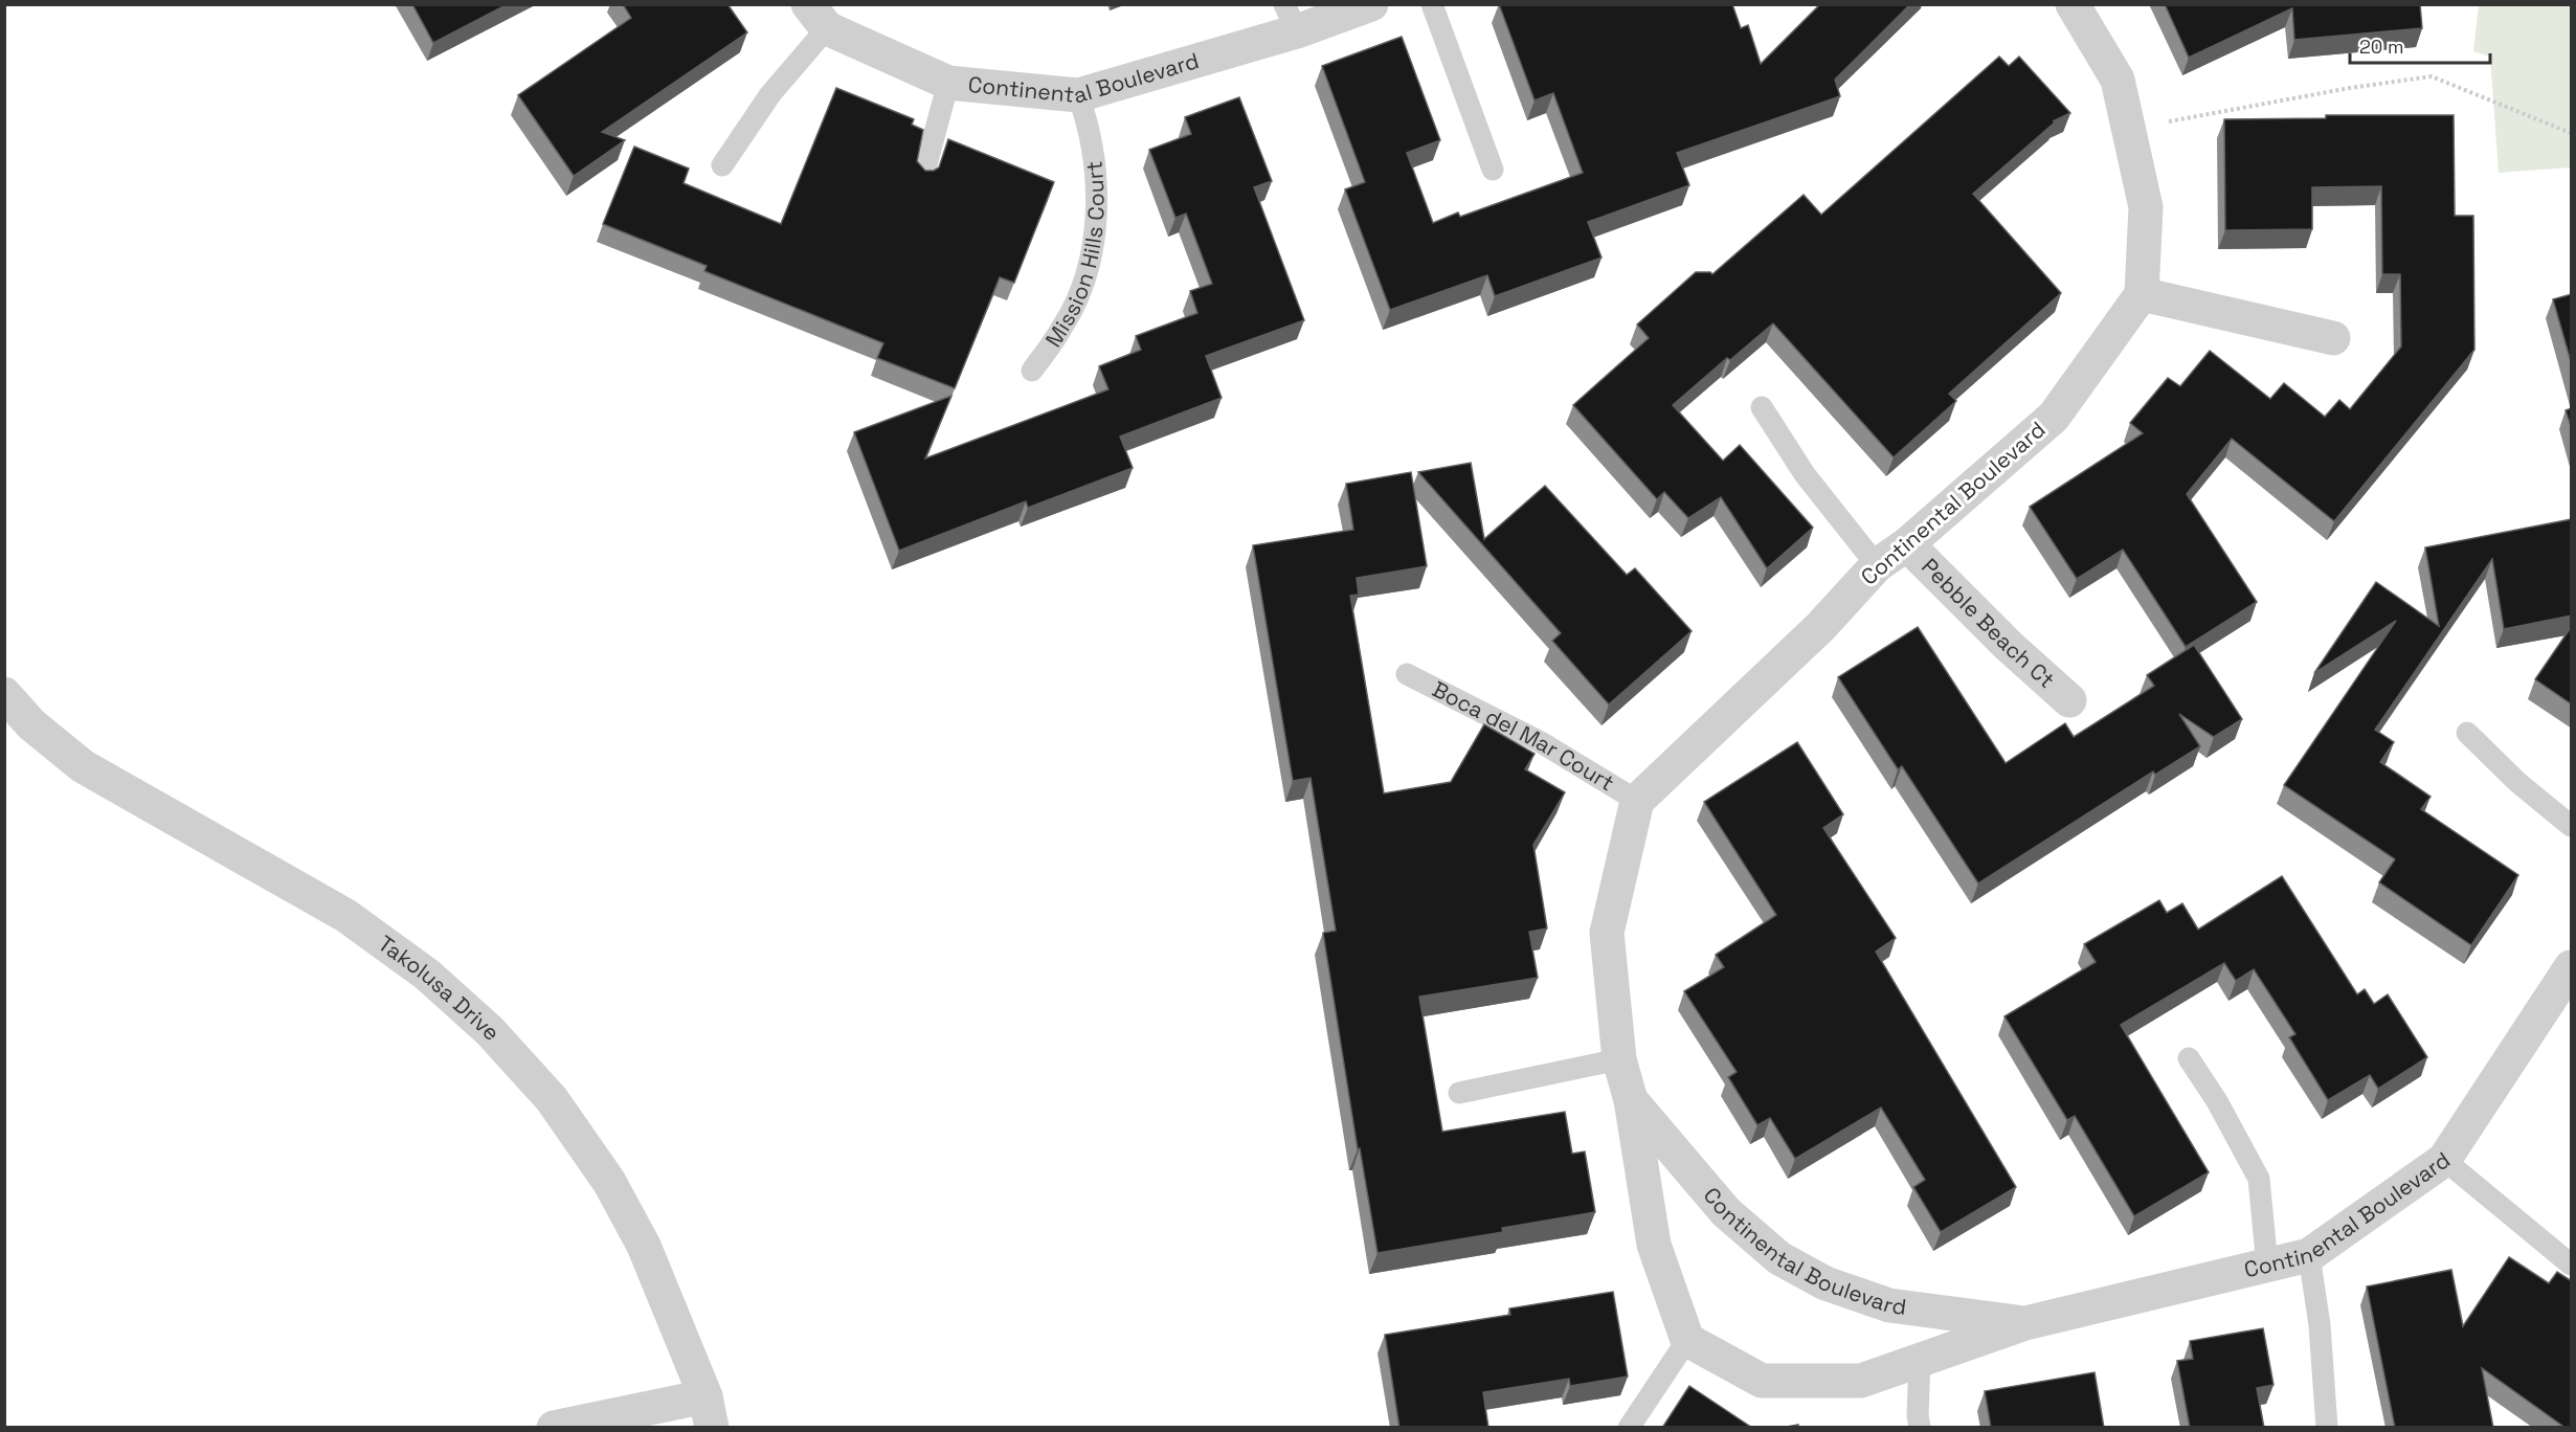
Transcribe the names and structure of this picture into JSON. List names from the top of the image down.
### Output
{
  "streets": {
    "street": ["Continental Boulevard", "Pebble Beach Ct", "Takolusa Drive"],
    "lane": ["Mission Hills Court", "Boca del Mar Court"]
  },
  "crossings": [
    ["Continental Boulevard", "Mission Hills Court"],
    ["Continental Boulevard", "Pebble Beach Ct"],
    ["Continental Boulevard", "Boca del Mar Court"]
  ],
  "scale_bar": "20 m"
}
